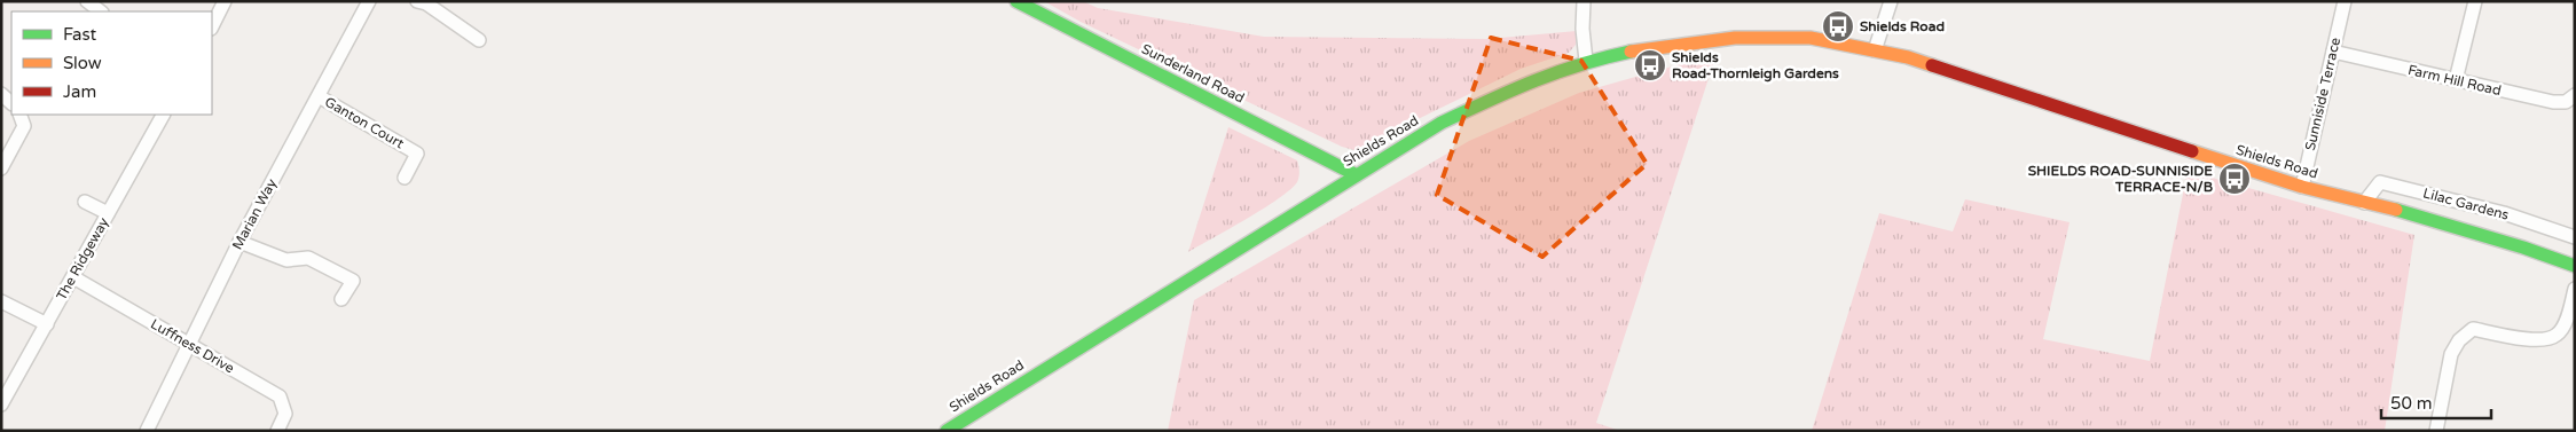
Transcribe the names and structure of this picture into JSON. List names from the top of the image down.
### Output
{
  "streets": {
    "main road": ["Sunderland Road", "Shields Road"],
    "street": [
      "Farm Hill Road",
      "Sunniside Terrace",
      "Ganton Court",
      "Lilac Gardens",
      "Marian Way",
      "The Ridgeway",
      "Luffness Drive"
    ]
  },
  "crossings": [
    ["Sunderland Road", "Shields Road"],
    ["Farm Hill Road", "Sunniside Terrace"],
    ["Sunniside Terrace", "Shields Road"],
    ["Ganton Court", "Marian Way"],
    ["Shields Road", "Lilac Gardens"],
    ["Marian Way", "Luffness Drive"],
    ["The Ridgeway", "Luffness Drive"]
  ],
  "places": {
    "bus stop": ["Shields Road", "Shields Road-Thornleigh Gardens", "SHIELDS ROAD-SUNNISIDE TERRACE-N/B"]
  },
  "legend": ["Fast", "Slow", "Jam"],
  "scale_bar": "50 m"
}
